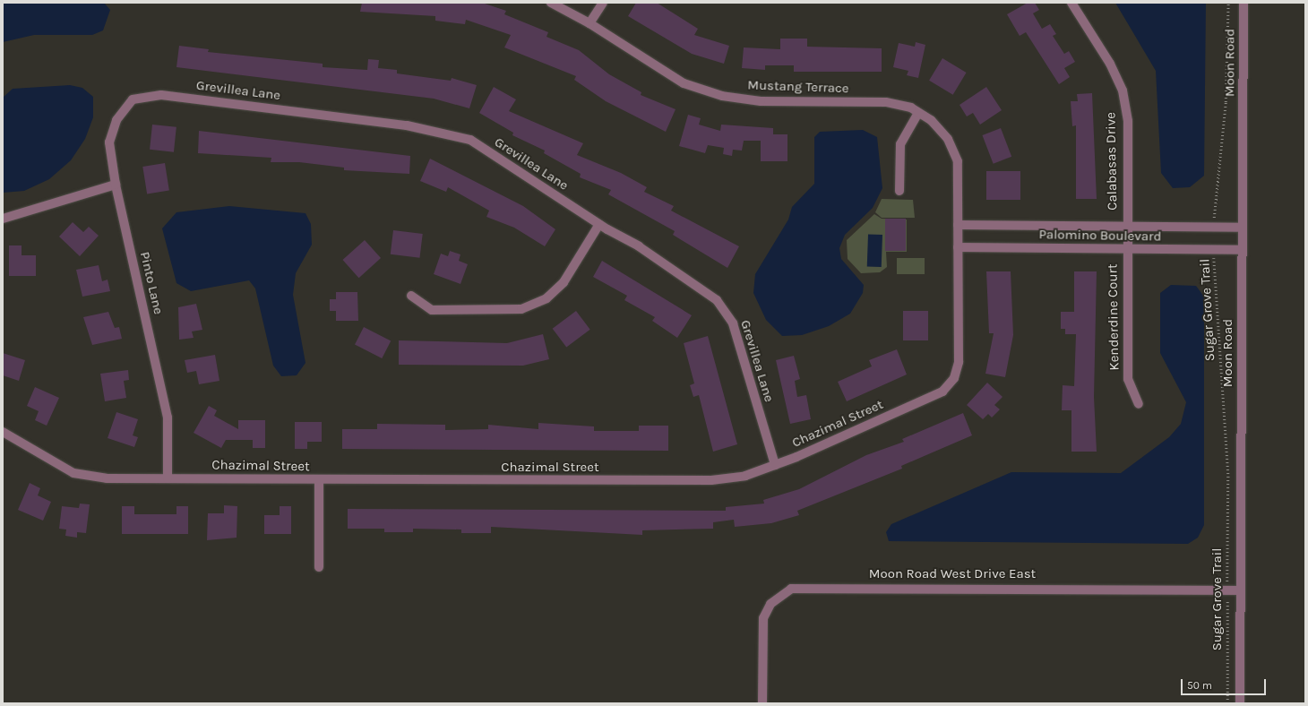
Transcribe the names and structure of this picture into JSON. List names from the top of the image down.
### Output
{
  "streets": {
    "street": [
      "Moon Road",
      "Mustang Terrace",
      "Grevillea Lane",
      "Calabasas Drive",
      "Palomino Boulevard",
      "Pinto Lane",
      "Kenderdine Court",
      "Chazimal Street",
      "Moon Road West Drive East"
    ],
    "path": ["Sugar Grove Trail"]
  },
  "crossings": [
    ["Moon Road", "Palomino Boulevard"],
    ["Moon Road", "Moon Road West Drive East"],
    ["Mustang Terrace", "Palomino Boulevard"],
    ["Mustang Terrace", "Chazimal Street"],
    ["Grevillea Lane", "Pinto Lane"],
    ["Grevillea Lane", "Chazimal Street"],
    ["Calabasas Drive", "Palomino Boulevard"],
    ["Calabasas Drive", "Kenderdine Court"],
    ["Palomino Boulevard", "Sugar Grove Trail"],
    ["Palomino Boulevard", "Kenderdine Court"],
    ["Palomino Boulevard", "Chazimal Street"],
    ["Pinto Lane", "Chazimal Street"],
    ["Sugar Grove Trail", "Moon Road West Drive East"]
  ],
  "scale_bar": "50 m"
}
